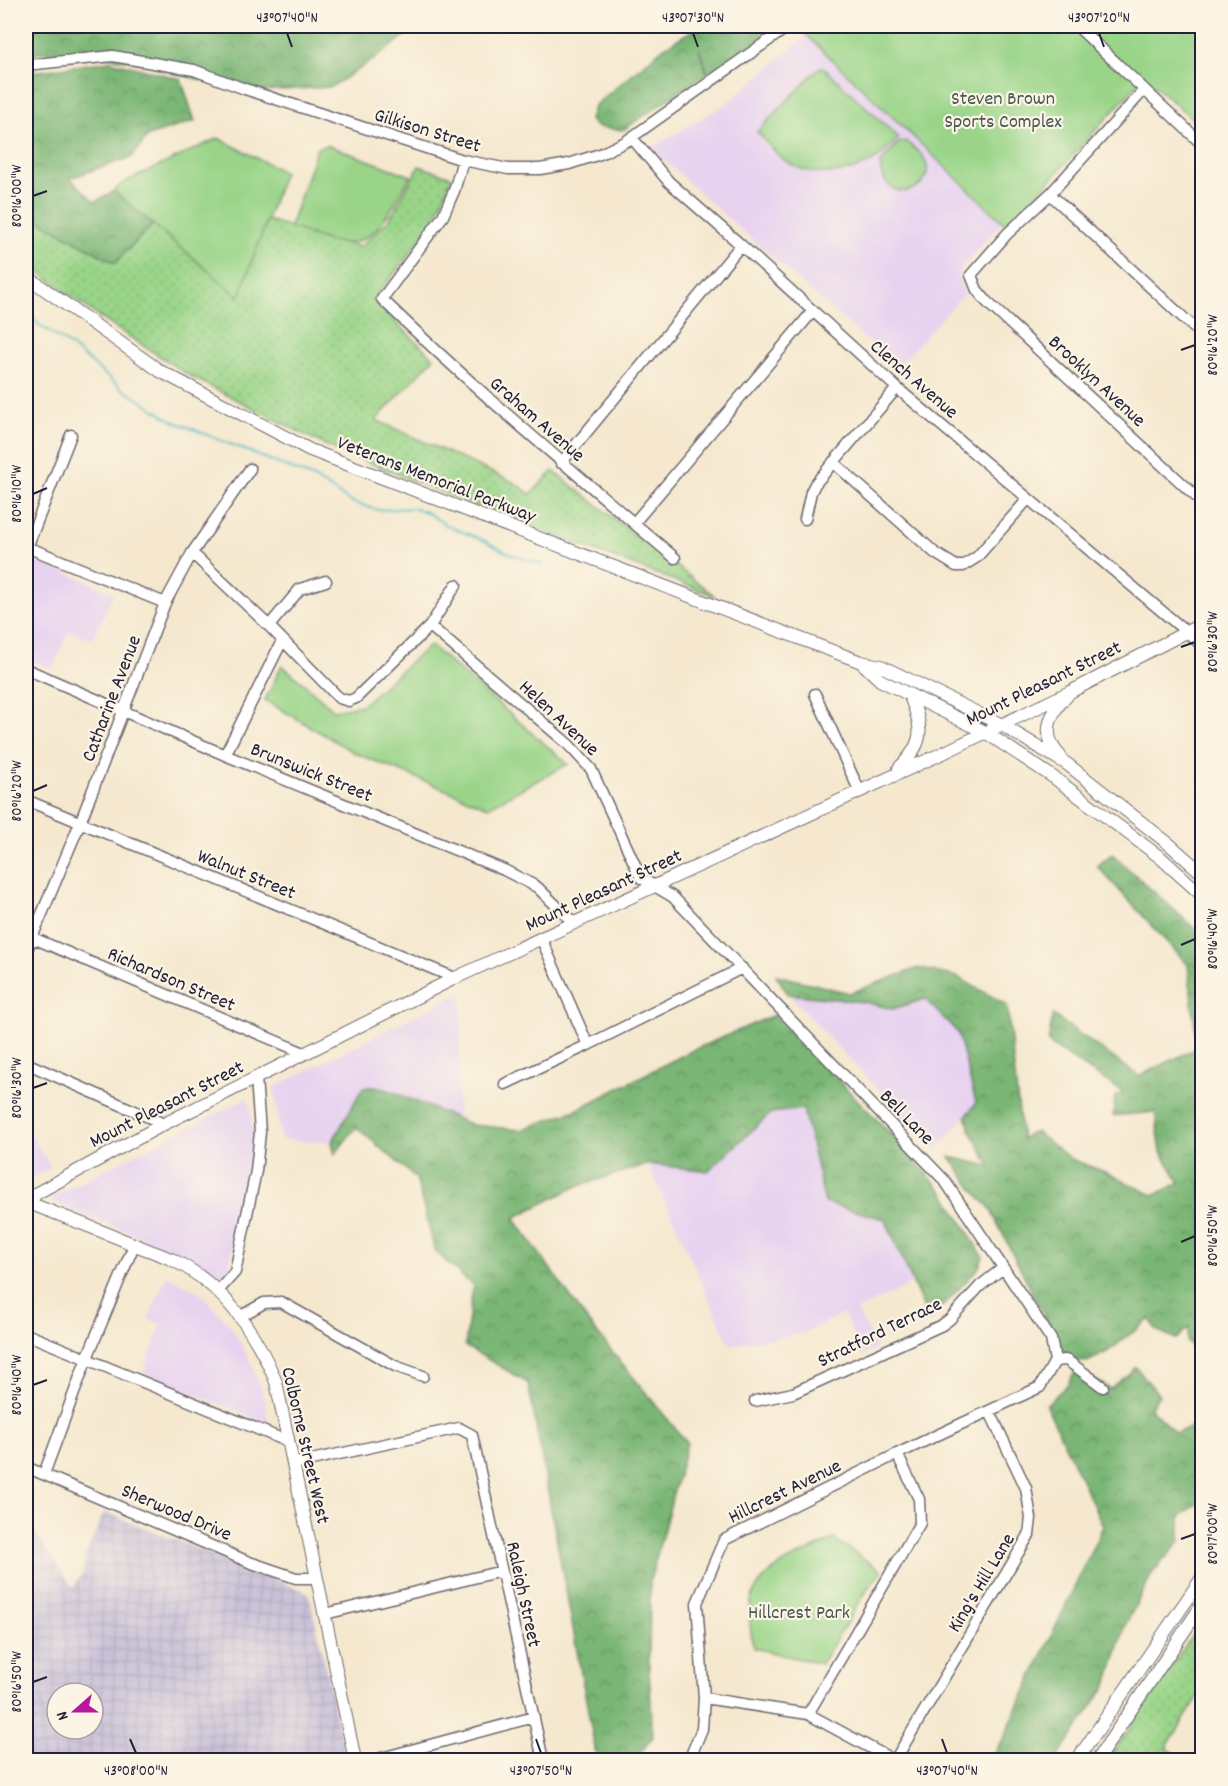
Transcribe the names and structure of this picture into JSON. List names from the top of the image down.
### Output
{
  "streets": {
    "main road": ["Veterans Memorial Parkway", "Mount Pleasant Street", "Colborne Street West"],
    "street": [
      "Gilkison Street",
      "Clench Avenue",
      "Brooklyn Avenue",
      "Graham Avenue",
      "Catharine Avenue",
      "Helen Avenue",
      "Brunswick Street",
      "Walnut Street",
      "Richardson Street",
      "Bell Lane",
      "Stratford Terrace",
      "Hillcrest Avenue",
      "Sherwood Drive",
      "King's Hill Lane",
      "Raleigh Street"
    ]
  },
  "crossings": [
    ["Gilkison Street", "Clench Avenue"],
    ["Gilkison Street", "Graham Avenue"],
    ["Clench Avenue", "Mount Pleasant Street"],
    ["Veterans Memorial Parkway", "Mount Pleasant Street"],
    ["Mount Pleasant Street", "Helen Avenue"],
    ["Mount Pleasant Street", "Brunswick Street"],
    ["Mount Pleasant Street", "Walnut Street"],
    ["Mount Pleasant Street", "Richardson Street"],
    ["Mount Pleasant Street", "Bell Lane"],
    ["Mount Pleasant Street", "Colborne Street West"],
    ["Catharine Avenue", "Brunswick Street"],
    ["Catharine Avenue", "Walnut Street"],
    ["Catharine Avenue", "Richardson Street"],
    ["Helen Avenue", "Bell Lane"],
    ["Bell Lane", "Stratford Terrace"],
    ["Bell Lane", "Hillcrest Avenue"],
    ["Colborne Street West", "Sherwood Drive"],
    ["Colborne Street West", "Raleigh Street"],
    ["Hillcrest Avenue", "King's Hill Lane"]
  ],
  "parks": ["Steven Brown Sports Complex", "Hillcrest Park"],
  "north": "left",
  "coordinates": [
    "43°07'40\"N",
    "43°07'30\"N",
    "43°07'20\"N",
    "80°16'00\"W",
    "80°16'20\"W",
    "80°16'10\"W",
    "80°16'30\"W",
    "80°16'40\"W",
    "80°16'50\"W",
    "80°17'00\"W",
    "43°08'00\"N",
    "43°07'50\"N"
  ]
}
